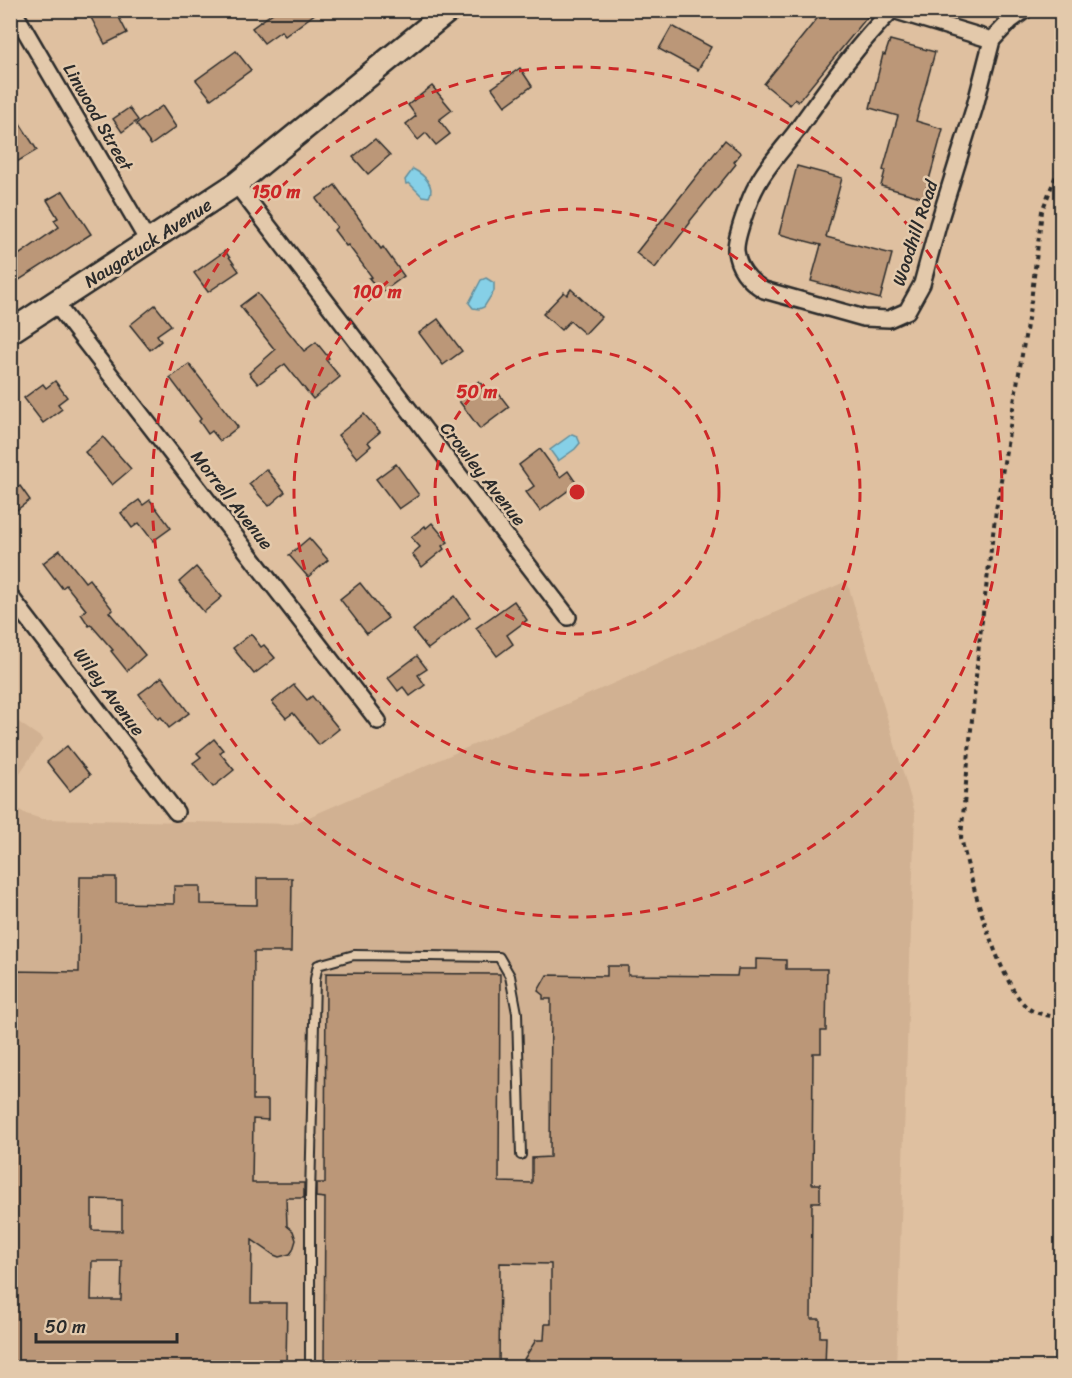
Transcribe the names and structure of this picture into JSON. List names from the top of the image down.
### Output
{
  "streets": {
    "main road": ["Naugatuck Avenue"],
    "street": [
      "Linwood Street",
      "Woodhill Road",
      "Crowley Avenue",
      "Morrell Avenue",
      "Wiley Avenue"
    ]
  },
  "crossings": [
    ["Linwood Street", "Naugatuck Avenue"],
    ["Naugatuck Avenue", "Crowley Avenue"],
    ["Naugatuck Avenue", "Morrell Avenue"]
  ],
  "scale_bar": "50 m",
  "rings": ["150 m", "100 m", "50 m"]
}
